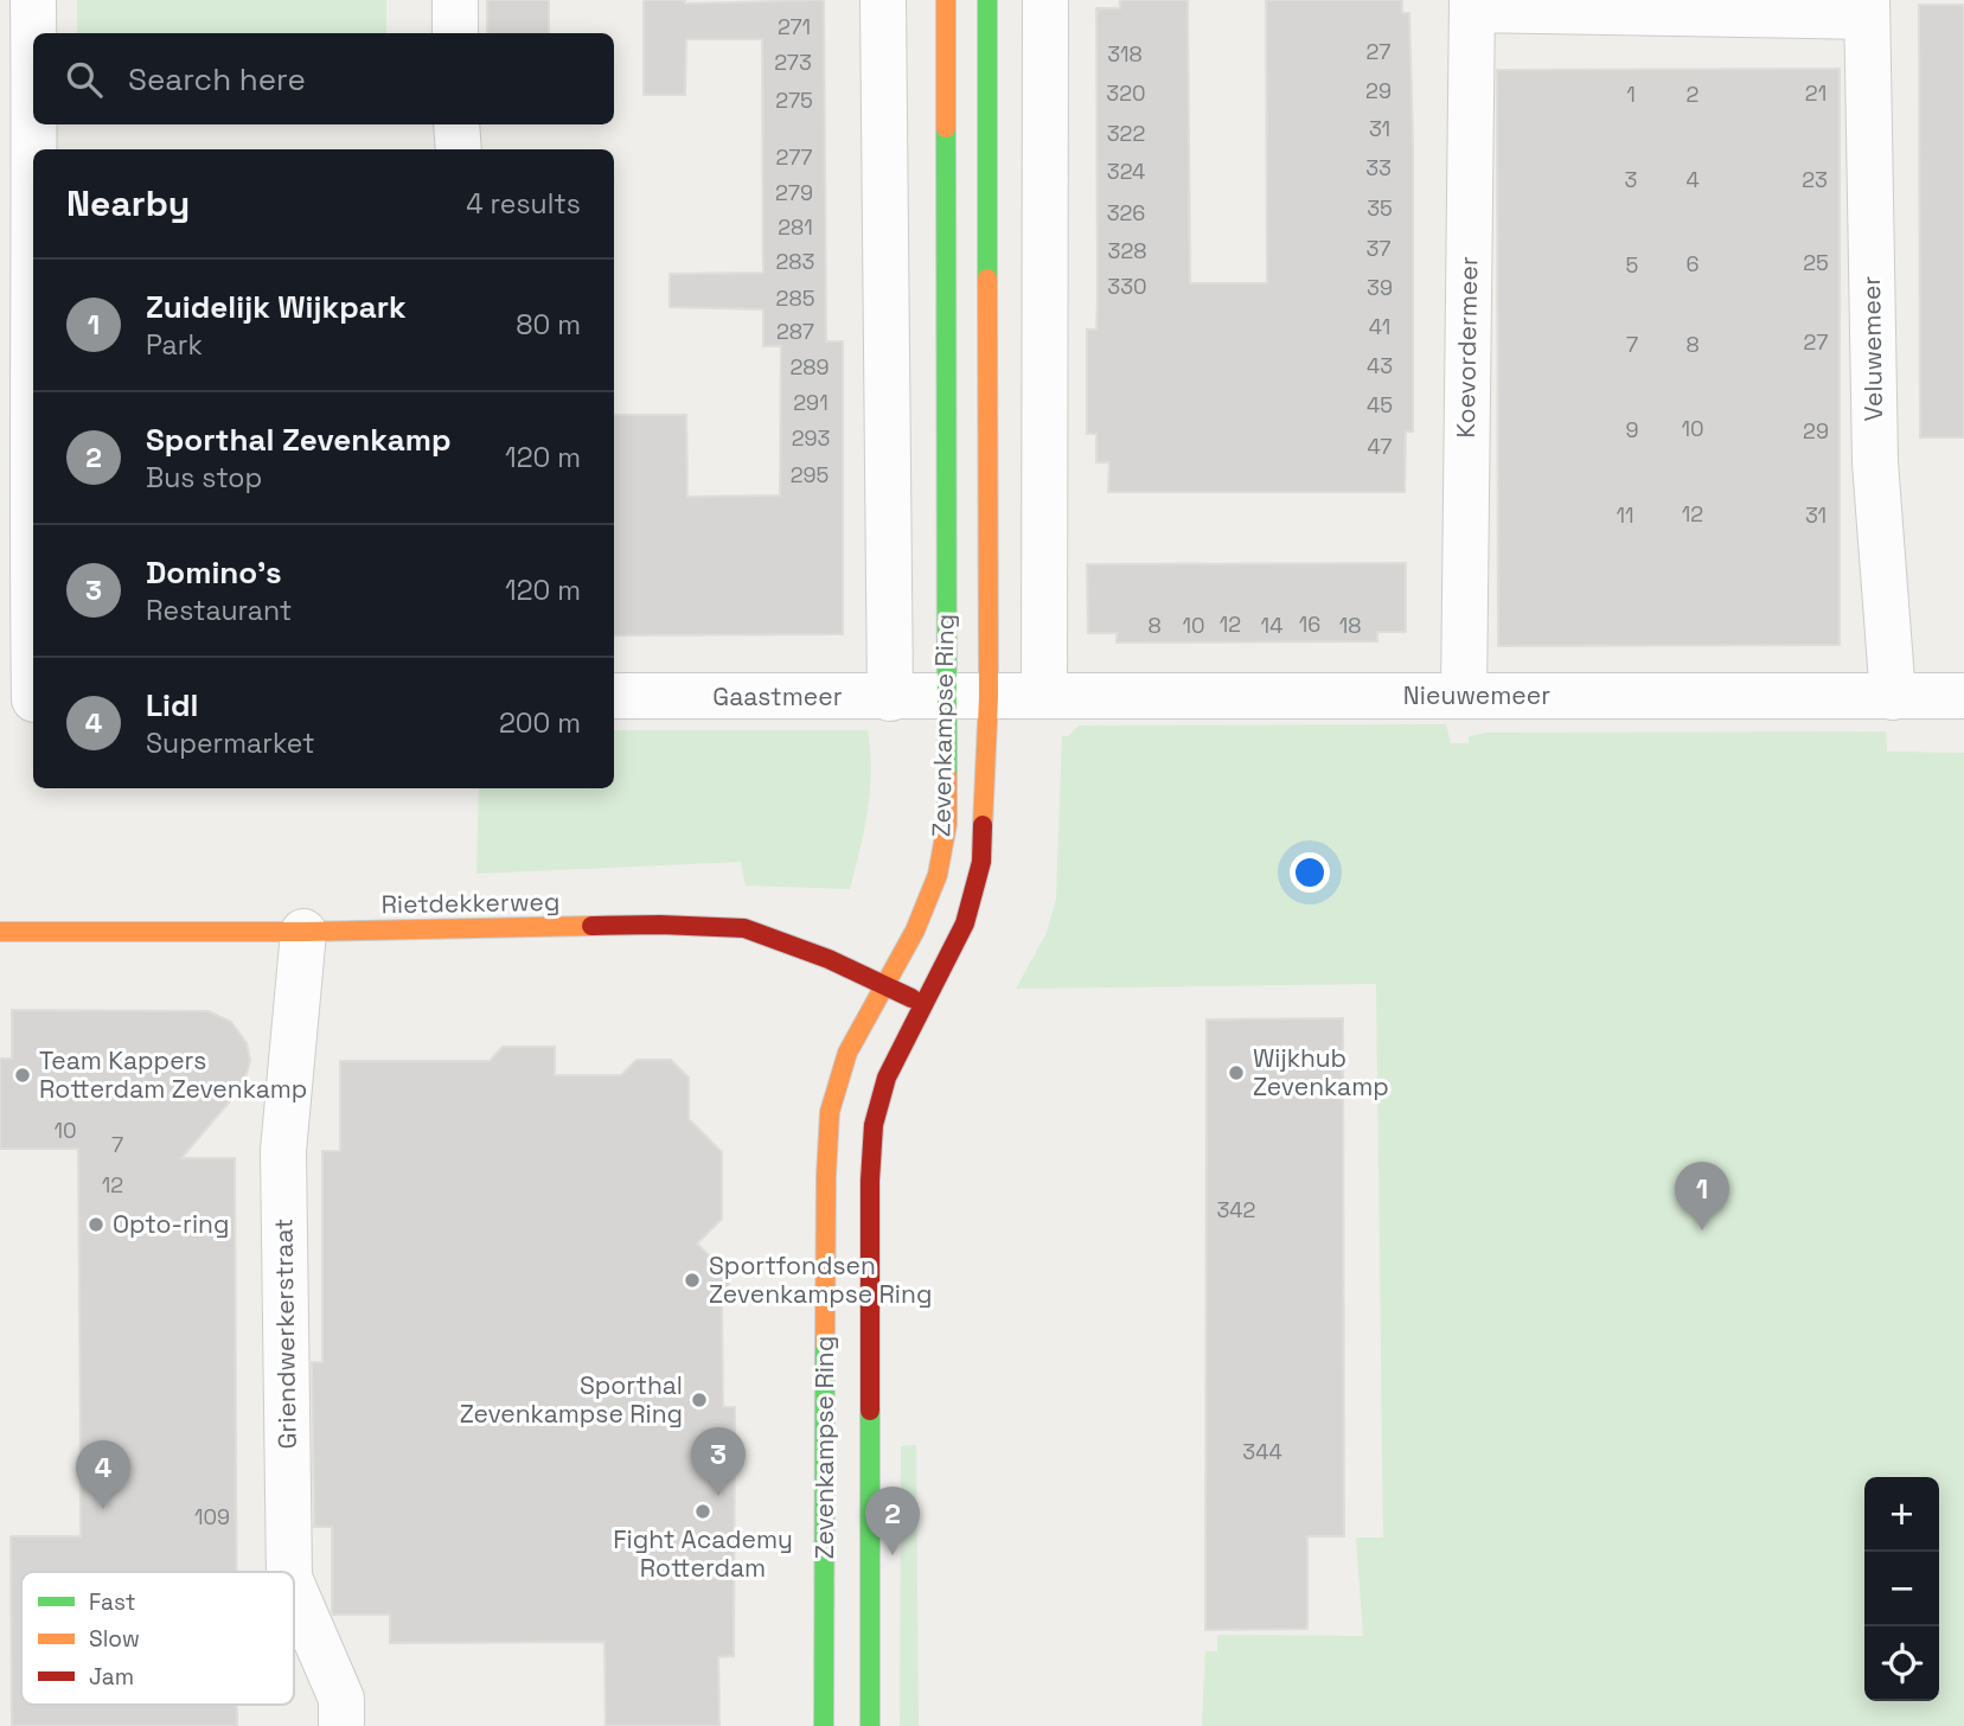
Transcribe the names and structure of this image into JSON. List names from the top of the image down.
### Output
{
  "streets": {
    "main road": ["Zevenkampse Ring", "Rietdekkerweg"],
    "street": [
      "Koevordermeer",
      "Veluwemeer",
      "Nieuwemeer",
      "Gaastmeer",
      "Griendwerkerstraat"
    ]
  },
  "crossings": [
    ["Koevordermeer", "Nieuwemeer"],
    ["Veluwemeer", "Nieuwemeer"],
    ["Nieuwemeer", "Gaastmeer"],
    ["Nieuwemeer", "Zevenkampse Ring"],
    ["Gaastmeer", "Zevenkampse Ring"],
    ["Zevenkampse Ring", "Rietdekkerweg"],
    ["Rietdekkerweg", "Griendwerkerstraat"]
  ],
  "places": [
    "Wijkhub Zevenkamp",
    "Team Kappers Rotterdam Zevenkamp",
    "Opto-ring",
    "Sportfondsen Zevenkampse Ring",
    "Sporthal Zevenkampse Ring",
    "Fight Academy Rotterdam"
  ],
  "house_numbers": [
    "271",
    "27",
    "318",
    "273",
    "29",
    "320",
    "21",
    "1",
    "2",
    "275",
    "31",
    "322",
    "277",
    "33",
    "324",
    "3",
    "4",
    "23",
    "279",
    "35",
    "326",
    "281",
    "37",
    "328",
    "283",
    "25",
    "6",
    "5",
    "330",
    "39",
    "285",
    "41",
    "287",
    "27",
    "7",
    "8",
    "43",
    "289",
    "291",
    "45",
    "10",
    "9",
    "29",
    "293",
    "47",
    "295",
    "12",
    "11",
    "31",
    "12",
    "16",
    "8",
    "10",
    "14",
    "18",
    "10",
    "7",
    "12",
    "342",
    "344",
    "109"
  ],
  "legend": ["Fast", "Slow", "Jam"],
  "page": {
    "search": "Search here",
    "heading": ["Nearby", "4 results"],
    "list": [
      {
        "mark": "1",
        "name": "Zuidelijk Wijkpark",
        "note": "Park",
        "value": "80 m"
      },
      {
        "mark": "2",
        "name": "Sporthal Zevenkamp",
        "note": "Bus stop",
        "value": "120 m"
      },
      {
        "mark": "3",
        "name": "Domino's",
        "note": "Restaurant",
        "value": "120 m"
      },
      {
        "mark": "4",
        "name": "Lidl",
        "note": "Supermarket",
        "value": "200 m"
      }
    ],
    "pins": [
      "1",
      "3",
      "4",
      "2"
    ],
    "map_buttons": ["+", "−"]
  }
}
